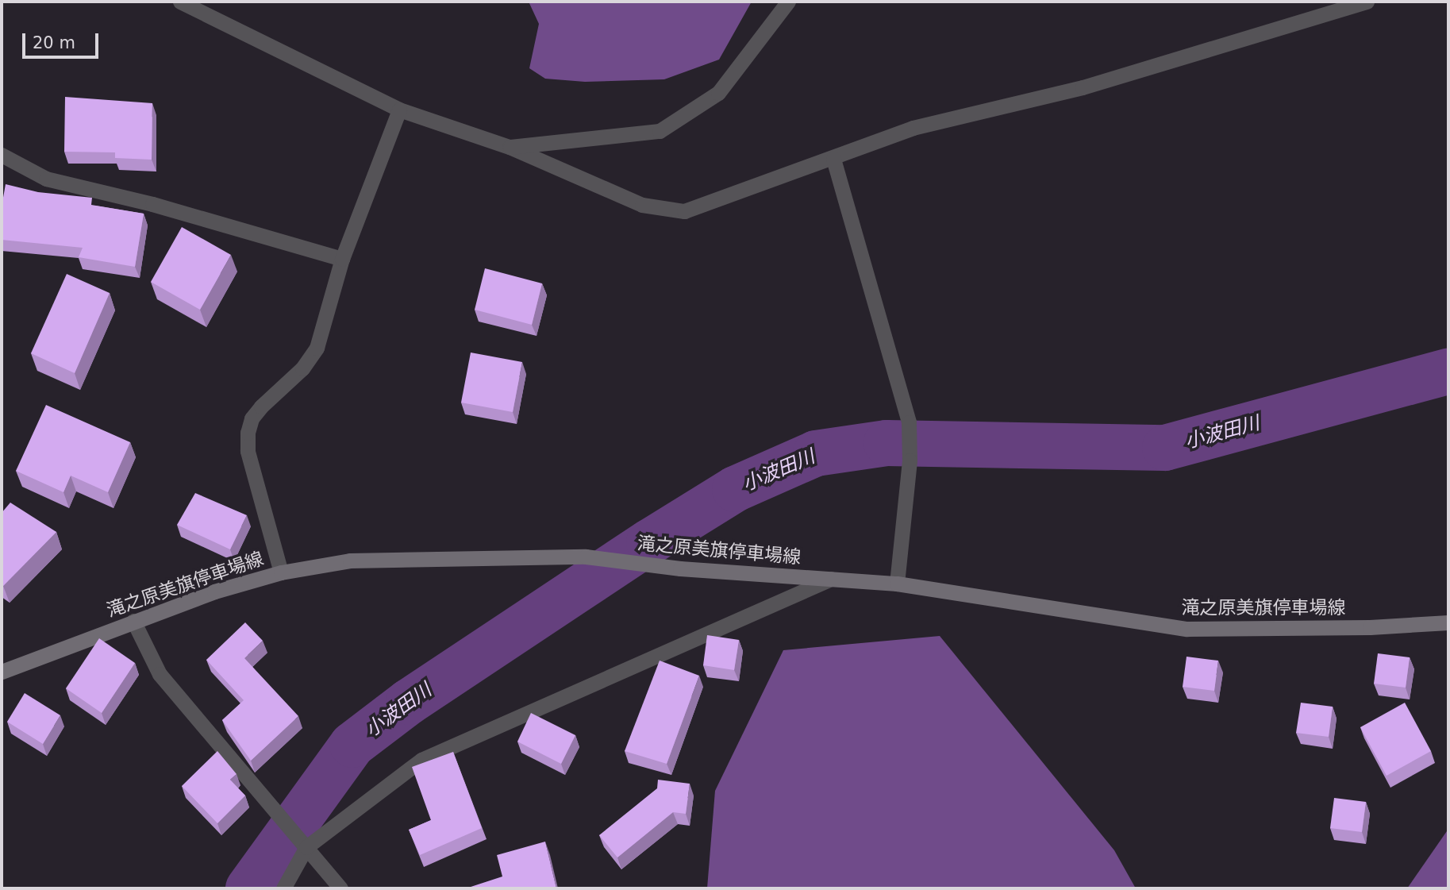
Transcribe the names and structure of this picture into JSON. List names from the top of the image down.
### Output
{
  "streets": {
    "main road": ["滝之原美旗停車場線"]
  },
  "water": ["小波田川"],
  "scale_bar": "20 m"
}
